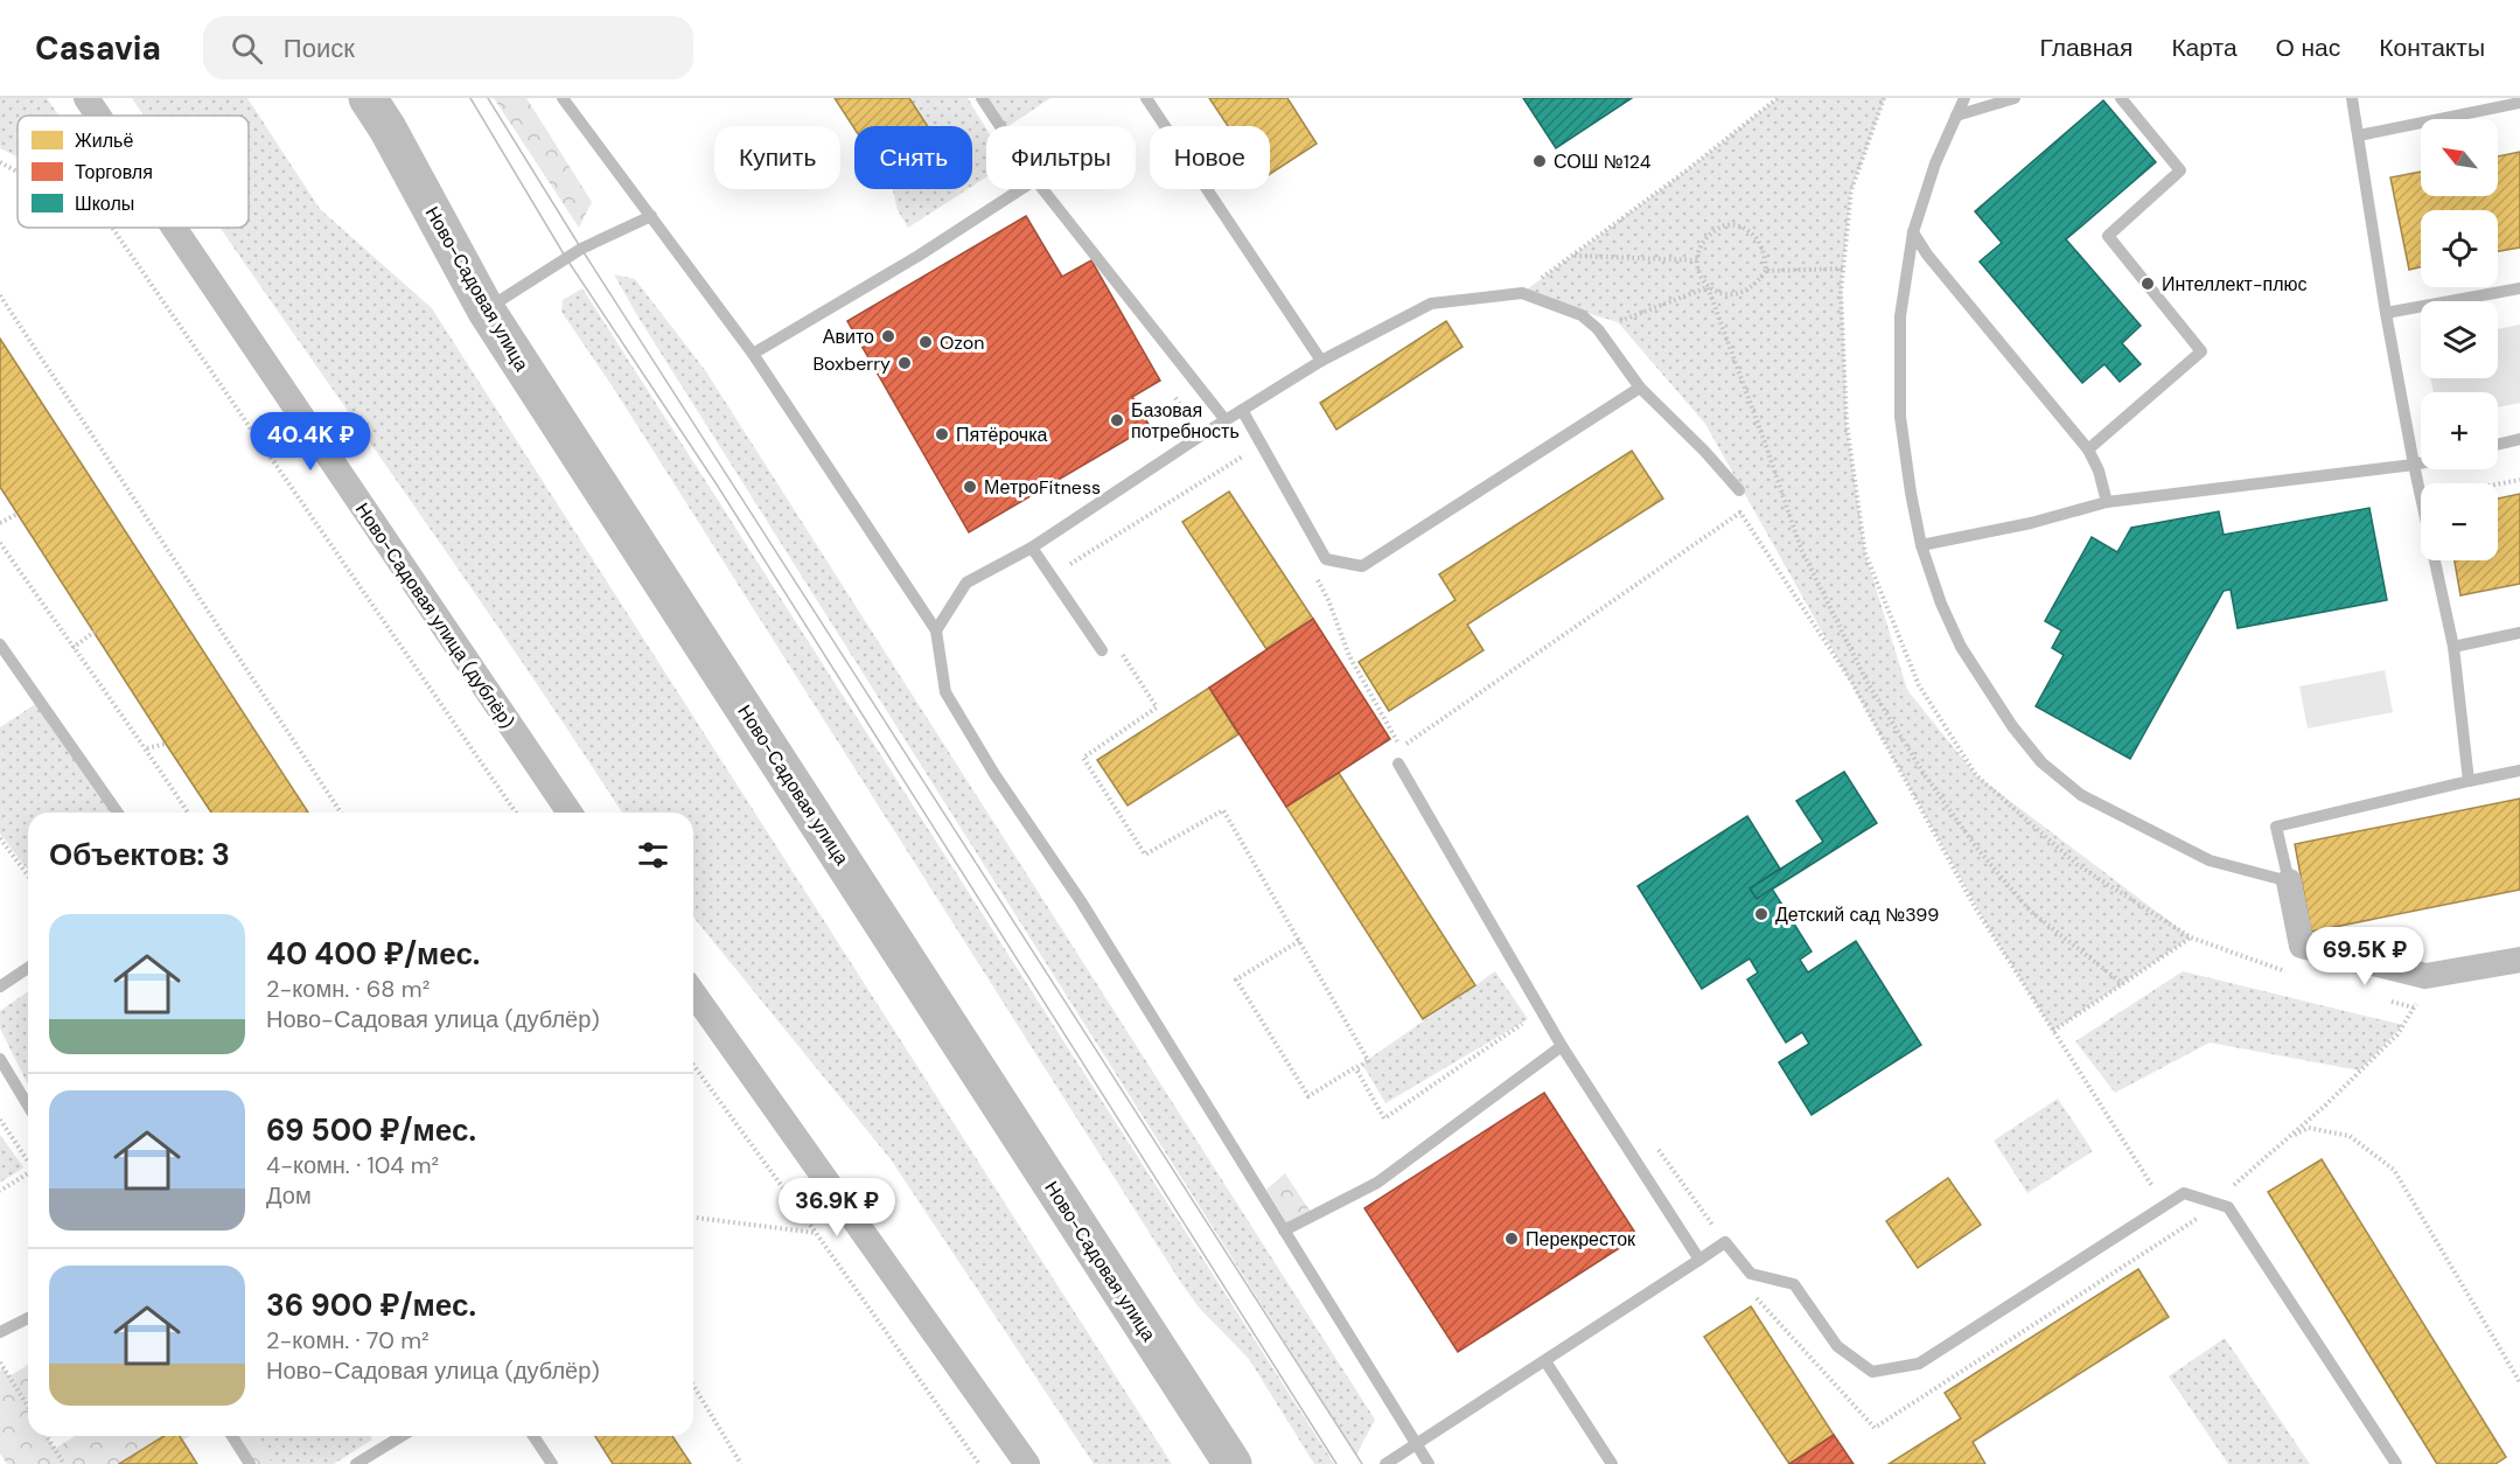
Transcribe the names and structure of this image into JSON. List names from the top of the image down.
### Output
{
  "streets": {
    "main road": ["Ново-Садовая улица"],
    "street": ["Ново-Садовая улица (дублёр)"]
  },
  "places": [
    "СОШ №124",
    "Интеллект-плюс",
    "Авито",
    "Ozon",
    "Boxberry",
    "Базовая потребность",
    "Пятёрочка",
    "МетроFitness",
    "Детский сад №399",
    "Перекресток"
  ],
  "legend": ["Жильё", "Торговля", "Школы"],
  "north": "top left",
  "page": {
    "header": "Casavia",
    "search": "Поиск",
    "nav": [
      "Главная",
      "Карта",
      "О нас",
      "Контакты"
    ],
    "map_buttons": ["+", "−"],
    "chip": [
      "Купить",
      "Снять",
      "Фильтры",
      "Новое"
    ],
    "price": ["40.4K ₽", "69.5K ₽", "36.9K ₽"],
    "heading": "Объектов: 3",
    "list": [
      {
        "name": "40 400 ₽/мес.",
        "note": "2-комн. · 68 m² · Ново-Садовая улица (дублёр)"
      },
      {
        "name": "69 500 ₽/мес.",
        "note": "4-комн. · 104 m² · Дом"
      },
      {
        "name": "36 900 ₽/мес.",
        "note": "2-комн. · 70 m² · Ново-Садовая улица (дублёр)"
      }
    ]
  }
}
